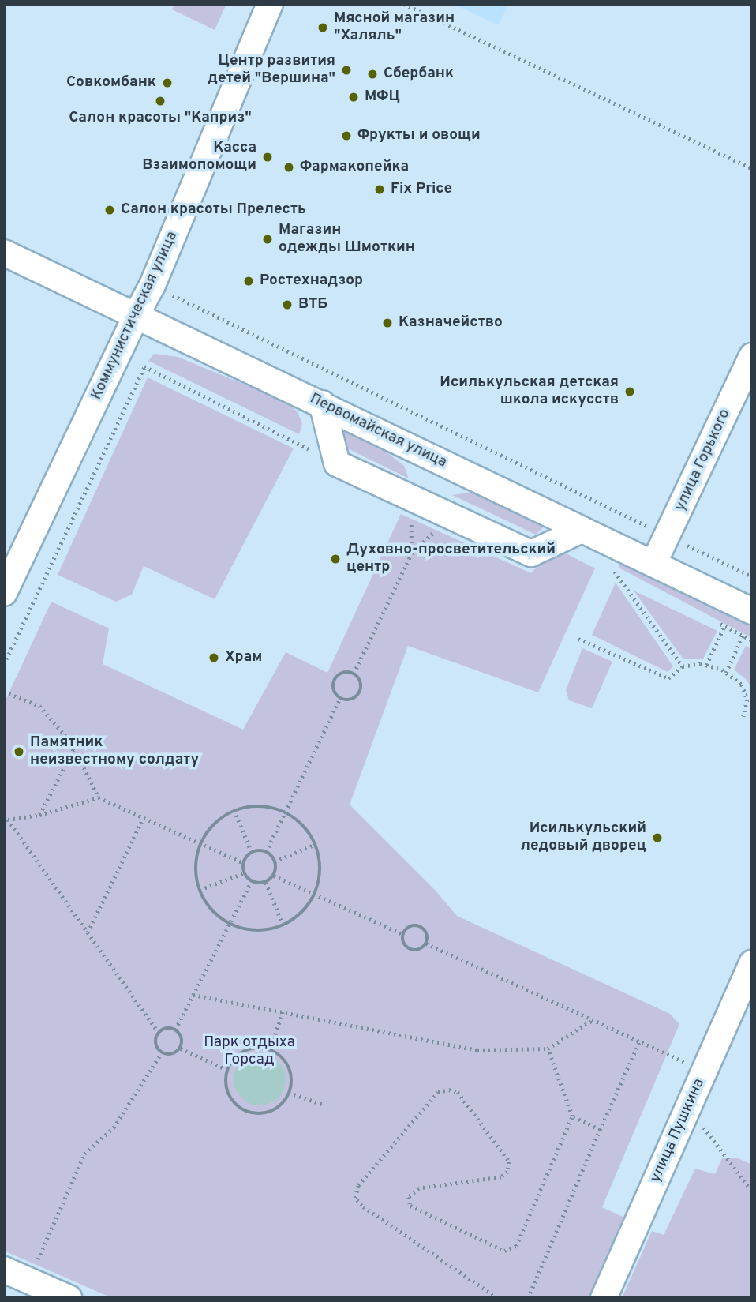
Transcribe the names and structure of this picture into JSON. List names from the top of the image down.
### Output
{
  "streets": {
    "street": [
      "Коммунистическая улица",
      "Первомайская улица",
      "улица Горького",
      "улица Пушкина"
    ]
  },
  "crossings": [
    ["Коммунистическая улица", "Первомайская улица"],
    ["Первомайская улица", "улица Горького"]
  ],
  "parks": ["Парк отдыха Горсад"],
  "places": [
    "Мясной магазин \"Халяль\"",
    "Центр развития детей \"Вершина\"",
    "Сбербанк",
    "Совкомбанк",
    "МФЦ",
    "Салон красоты \"Каприз\"",
    "Фрукты и овощи",
    "Касса Взаимопомощи",
    "Фармакопейка",
    "Fix Price",
    "Салон красоты Прелесть",
    "Магазин одежды Шмоткин",
    "Ростехнадзор",
    "ВТБ",
    "Казначейство",
    "Исилькульская детская школа искусств",
    "Духовно-просветительский центр",
    "Храм",
    "Памятник неизвестному солдату",
    "Исилькульский ледовый дворец"
  ]
}
